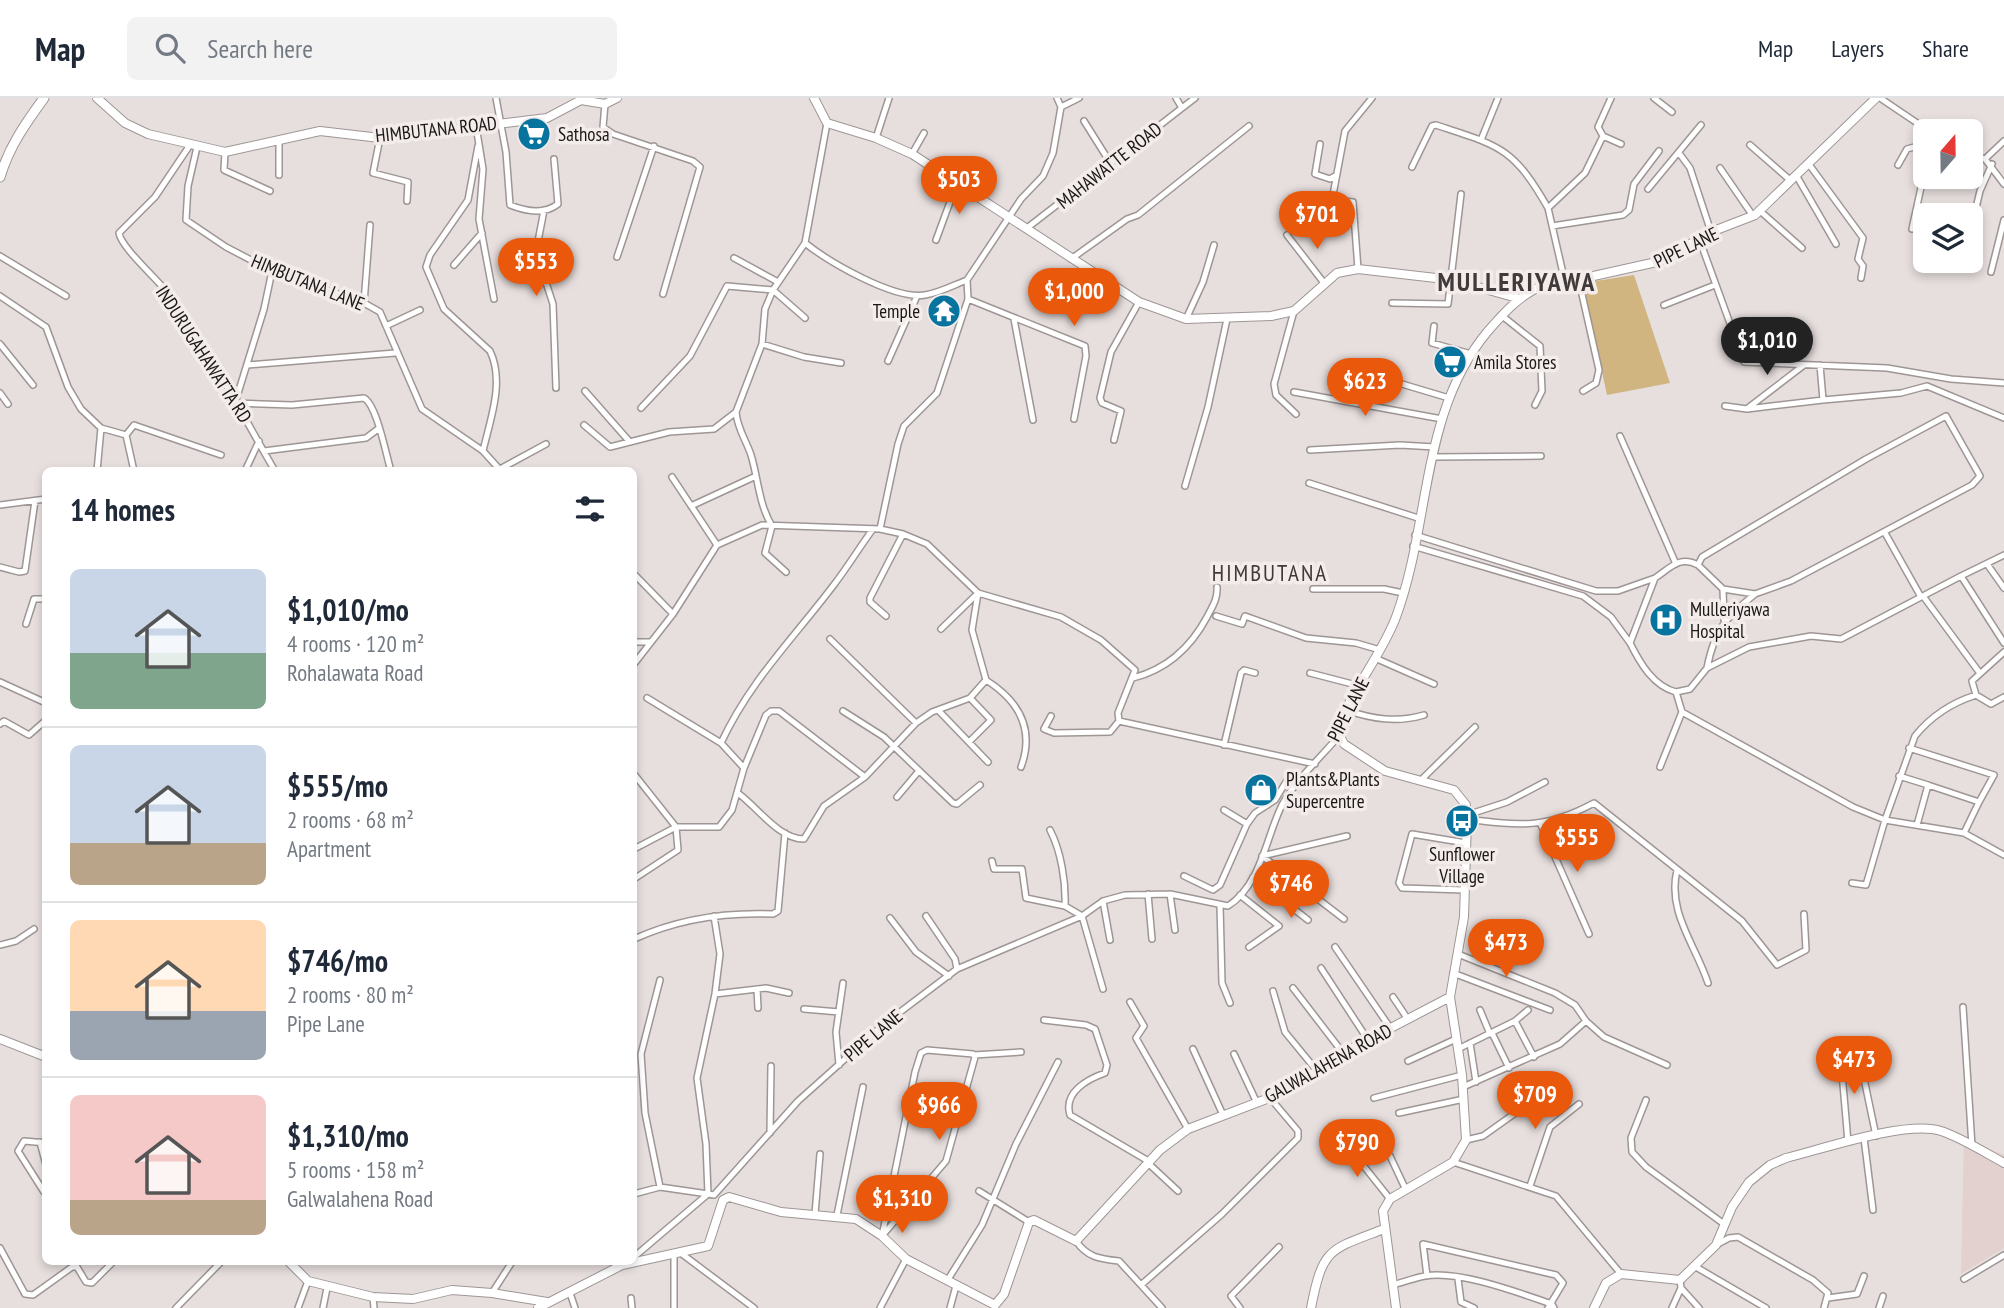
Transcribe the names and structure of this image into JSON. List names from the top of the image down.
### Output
{
  "streets": {
    "street": [
      "HIMBUTANA ROAD",
      "MAHAWATTE ROAD",
      "PIPE LANE",
      "HIMBUTANA LANE",
      "INDURUGAHAWATTA RD",
      "GALWALAHENA ROAD"
    ]
  },
  "crossings": [
    ["HIMBUTANA ROAD", "HIMBUTANA LANE"],
    ["HIMBUTANA ROAD", "INDURUGAHAWATTA RD"],
    ["HIMBUTANA LANE", "INDURUGAHAWATTA RD"]
  ],
  "districts": ["MULLERIYAWA", "HIMBUTANA"],
  "places": {
    "supermarket": ["Sathosa", "Amila Stores"],
    "temple": ["Temple"],
    "hospital": ["Mulleriyawa Hospital"],
    "shop": ["Plants&Plants Supercentre"],
    "bus stop": ["Sunflower Village"]
  },
  "north": "top",
  "page": {
    "header": "Map",
    "search": "Search here",
    "nav": ["Map", "Layers", "Share"],
    "price": [
      "$503",
      "$701",
      "$553",
      "$1,000",
      "$1,010",
      "$623",
      "$555",
      "$746",
      "$473",
      "$473",
      "$709",
      "$966",
      "$790",
      "$1,310"
    ],
    "heading": "14 homes",
    "list": [
      {
        "name": "$1,010/mo",
        "note": "4 rooms · 120 m² · Rohalawata Road"
      },
      {
        "name": "$555/mo",
        "note": "2 rooms · 68 m² · Apartment"
      },
      {
        "name": "$746/mo",
        "note": "2 rooms · 80 m² · Pipe Lane"
      },
      {
        "name": "$1,310/mo",
        "note": "5 rooms · 158 m² · Galwalahena Road"
      }
    ]
  }
}
